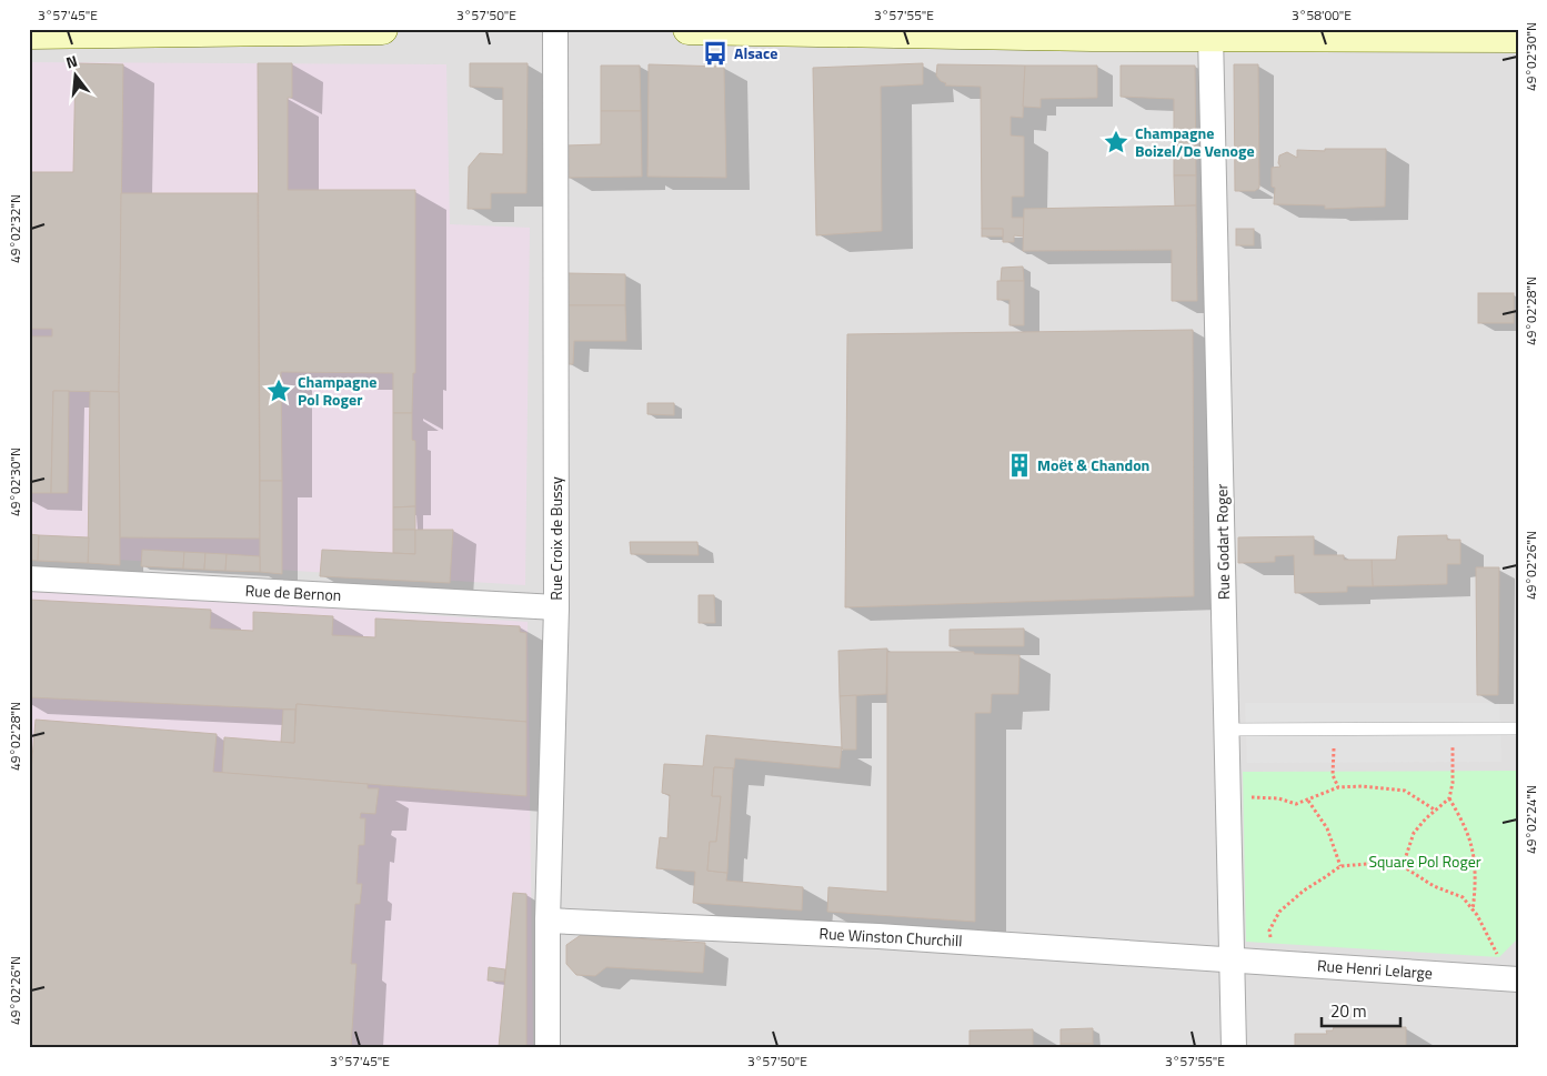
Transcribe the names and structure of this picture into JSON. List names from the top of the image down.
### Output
{
  "streets": {
    "street": [
      "Rue Croix de Bussy",
      "Rue Godart Roger",
      "Rue de Bernon",
      "Rue Winston Churchill",
      "Rue Henri Lelarge"
    ]
  },
  "crossings": [
    ["Rue Croix de Bussy", "Rue de Bernon"],
    ["Rue Croix de Bussy", "Rue Winston Churchill"],
    ["Rue Godart Roger", "Rue Winston Churchill"],
    ["Rue Godart Roger", "Rue Henri Lelarge"],
    ["Rue Winston Churchill", "Rue Henri Lelarge"]
  ],
  "parks": ["Square Pol Roger"],
  "places": {
    "bus stop": ["Alsace"],
    "place": ["Champagne Boizel/De Venoge", "Champagne Pol Roger"],
    "building": ["Moёt & Chandon"]
  },
  "scale_bar": "20 m",
  "north": "top",
  "coordinates": [
    "3°57'45\"E",
    "3°57'50\"E",
    "3°57'55\"E",
    "3°58'00\"E",
    "49°02'30\"N",
    "49°02'32\"N",
    "49°02'28\"N",
    "49°02'26\"N",
    "49°02'24\"N"
  ]
}
